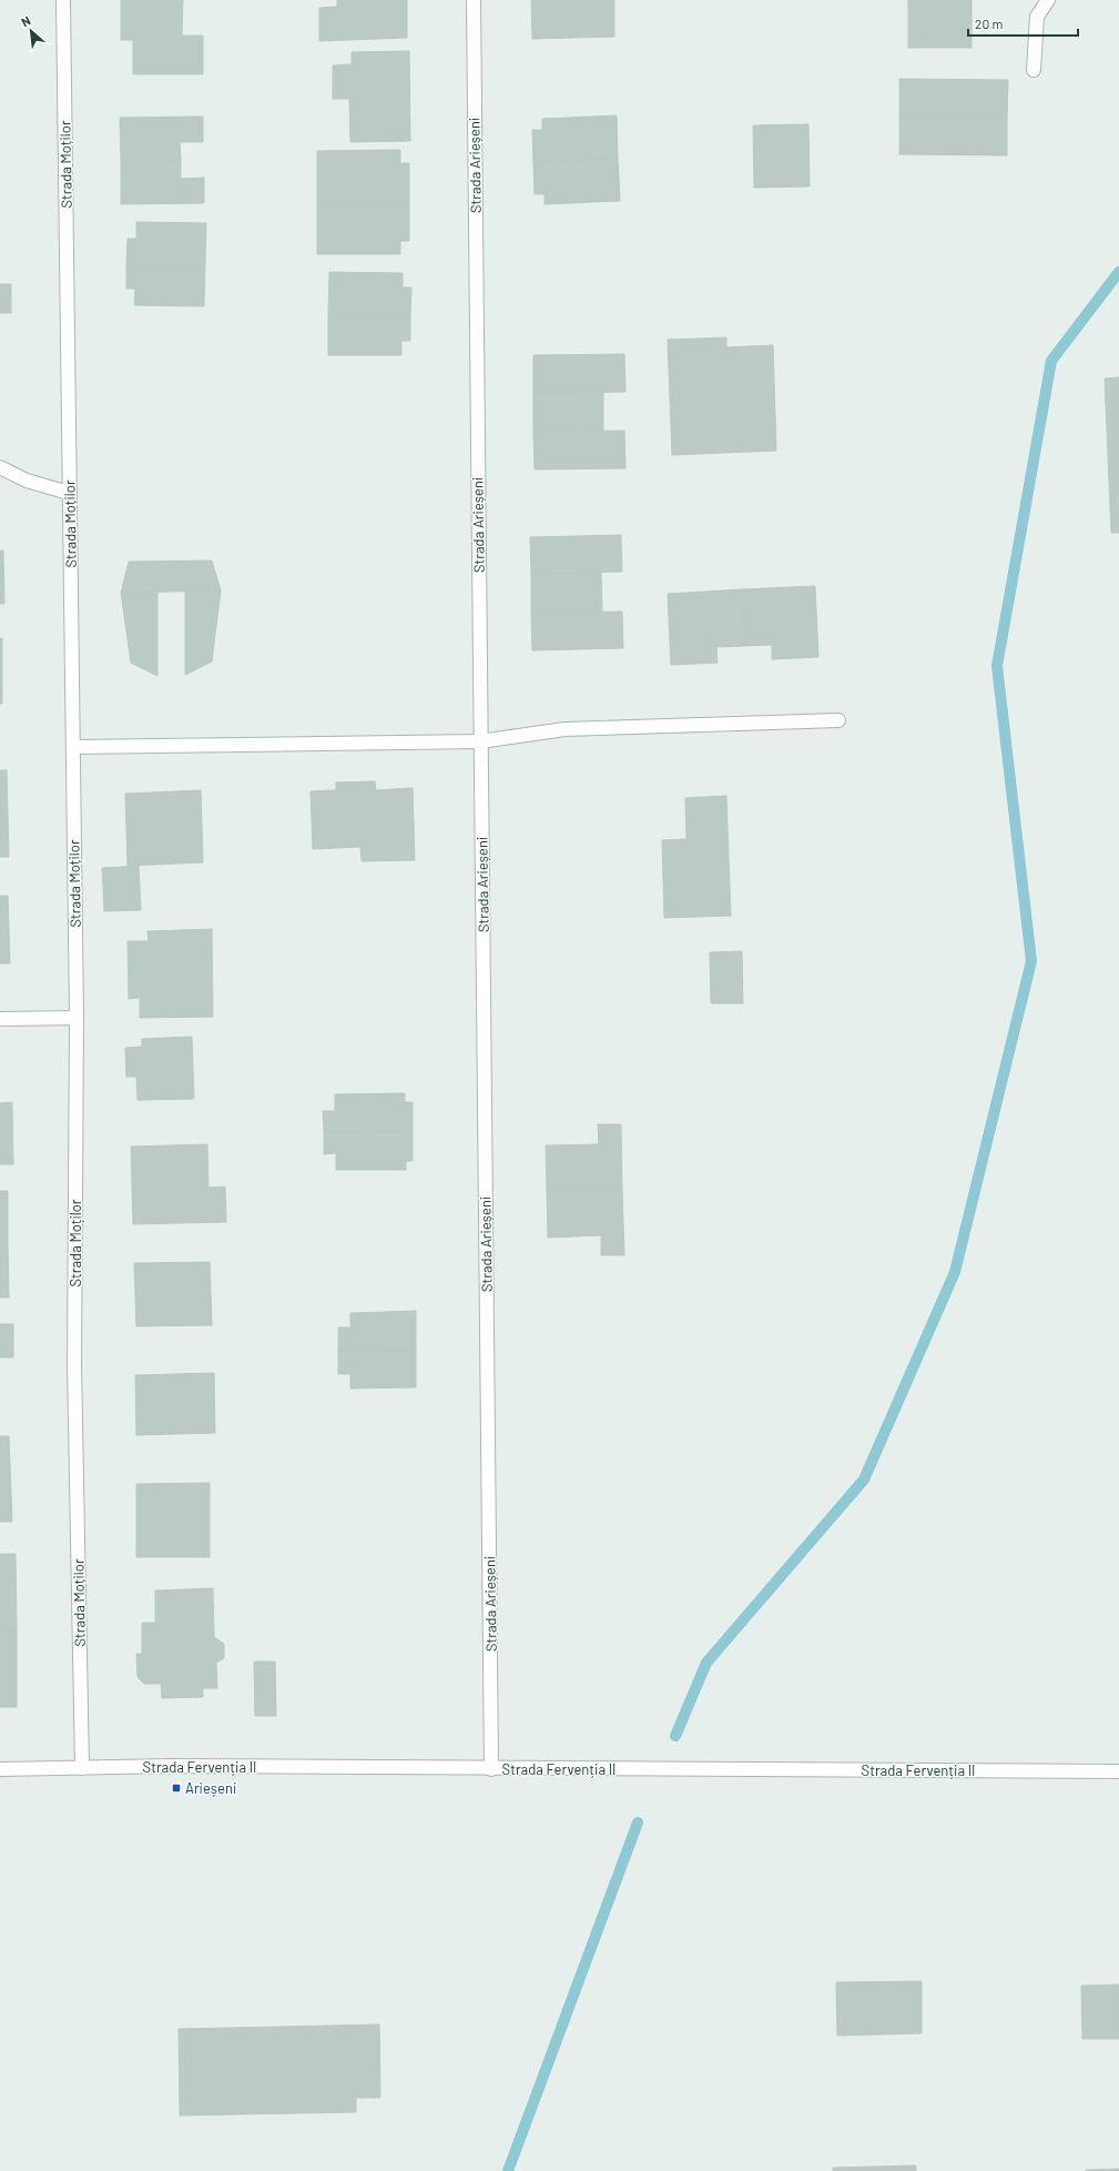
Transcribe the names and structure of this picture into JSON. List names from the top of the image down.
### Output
{
  "streets": {
    "street": ["Strada Moților", "Strada Arieșeni", "Strada Fervenția II"]
  },
  "crossings": [
    ["Strada Moților", "Strada Fervenția II"],
    ["Strada Arieșeni", "Strada Fervenția II"]
  ],
  "places": {
    "transit": ["Arieșeni"]
  },
  "scale_bar": "20 m",
  "north": "top left"
}
